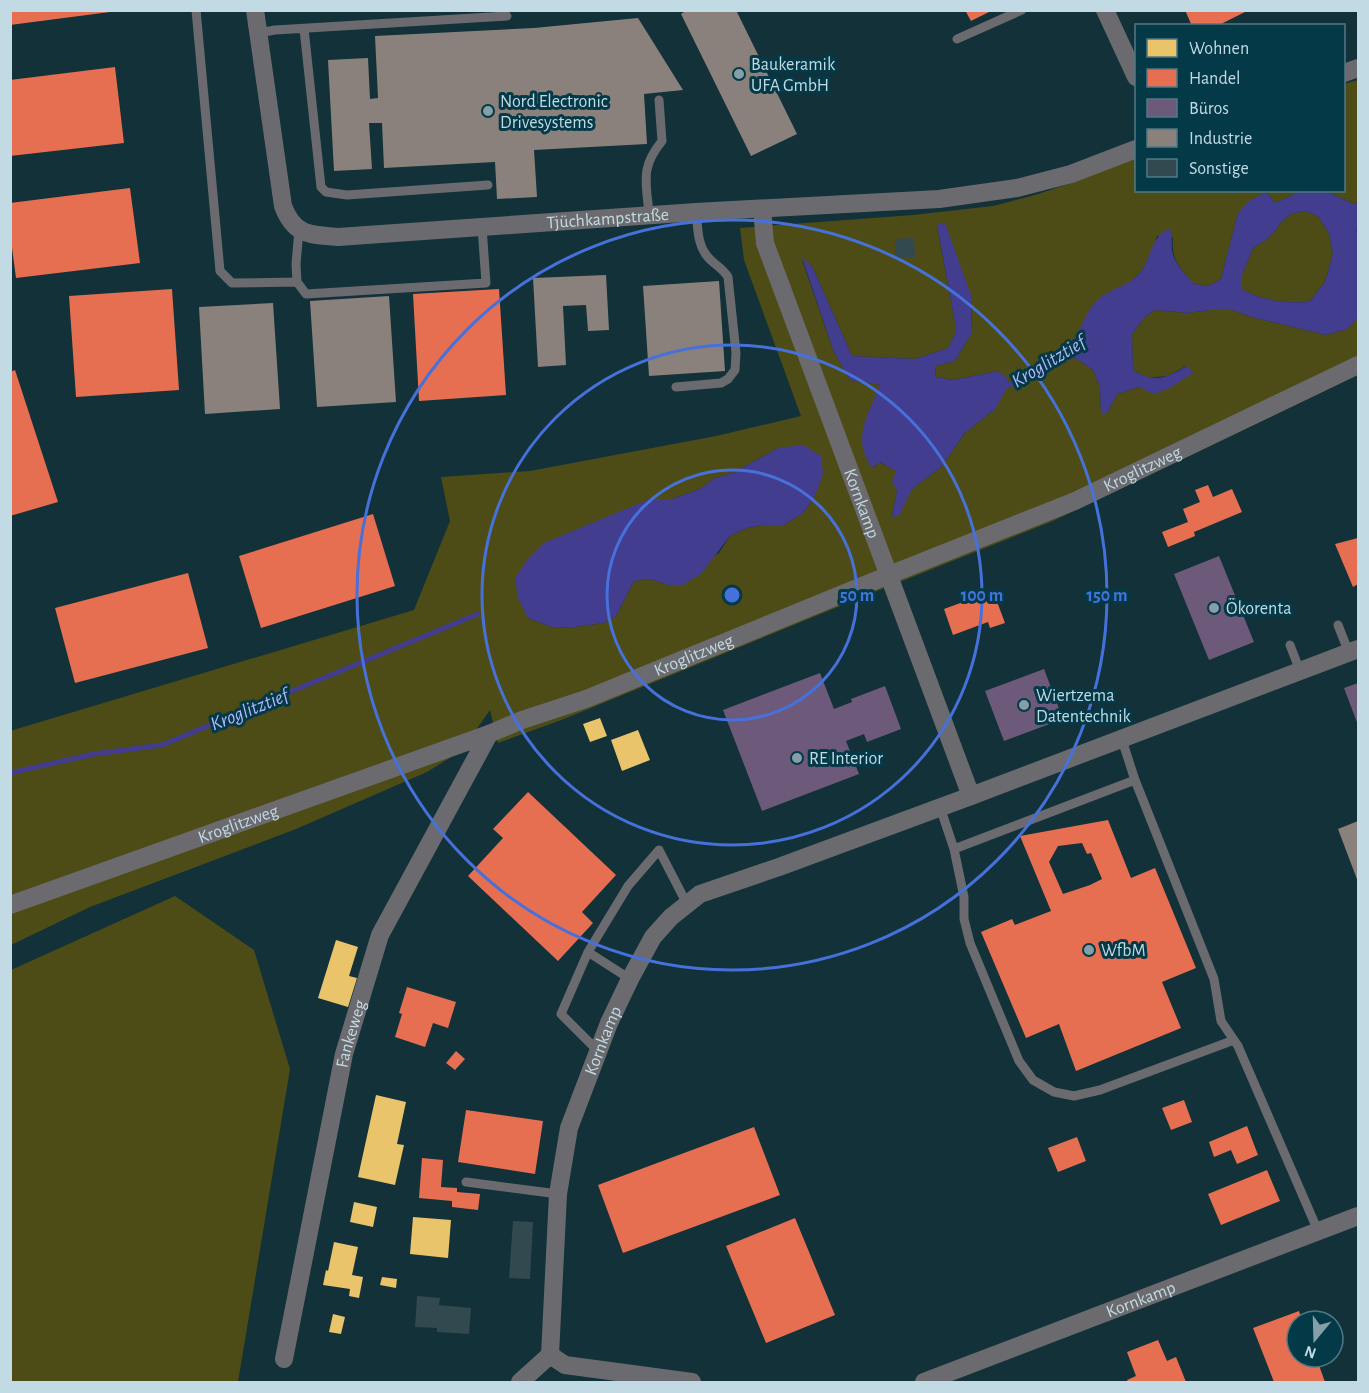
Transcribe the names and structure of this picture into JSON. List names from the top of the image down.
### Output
{
  "streets": {
    "street": [
      "Tjüchkampstraße",
      "Kroglitzweg",
      "Kornkamp",
      "Fankeweg"
    ]
  },
  "crossings": [
    ["Tjüchkampstraße", "Kornkamp"],
    ["Kroglitzweg", "Kornkamp"],
    ["Kroglitzweg", "Fankeweg"]
  ],
  "water": ["Kroglitztief"],
  "places": [
    "Baukeramik UFA GmbH",
    "Nord Electronic Drivesystems",
    "Ökorenta",
    "Wiertzema Datentechnik",
    "RE Interior",
    "WfbM"
  ],
  "legend": [
    "Wohnen",
    "Handel",
    "Büros",
    "Industrie",
    "Sonstige"
  ],
  "north": "bottom",
  "rings": ["50 m", "100 m", "150 m"]
}
